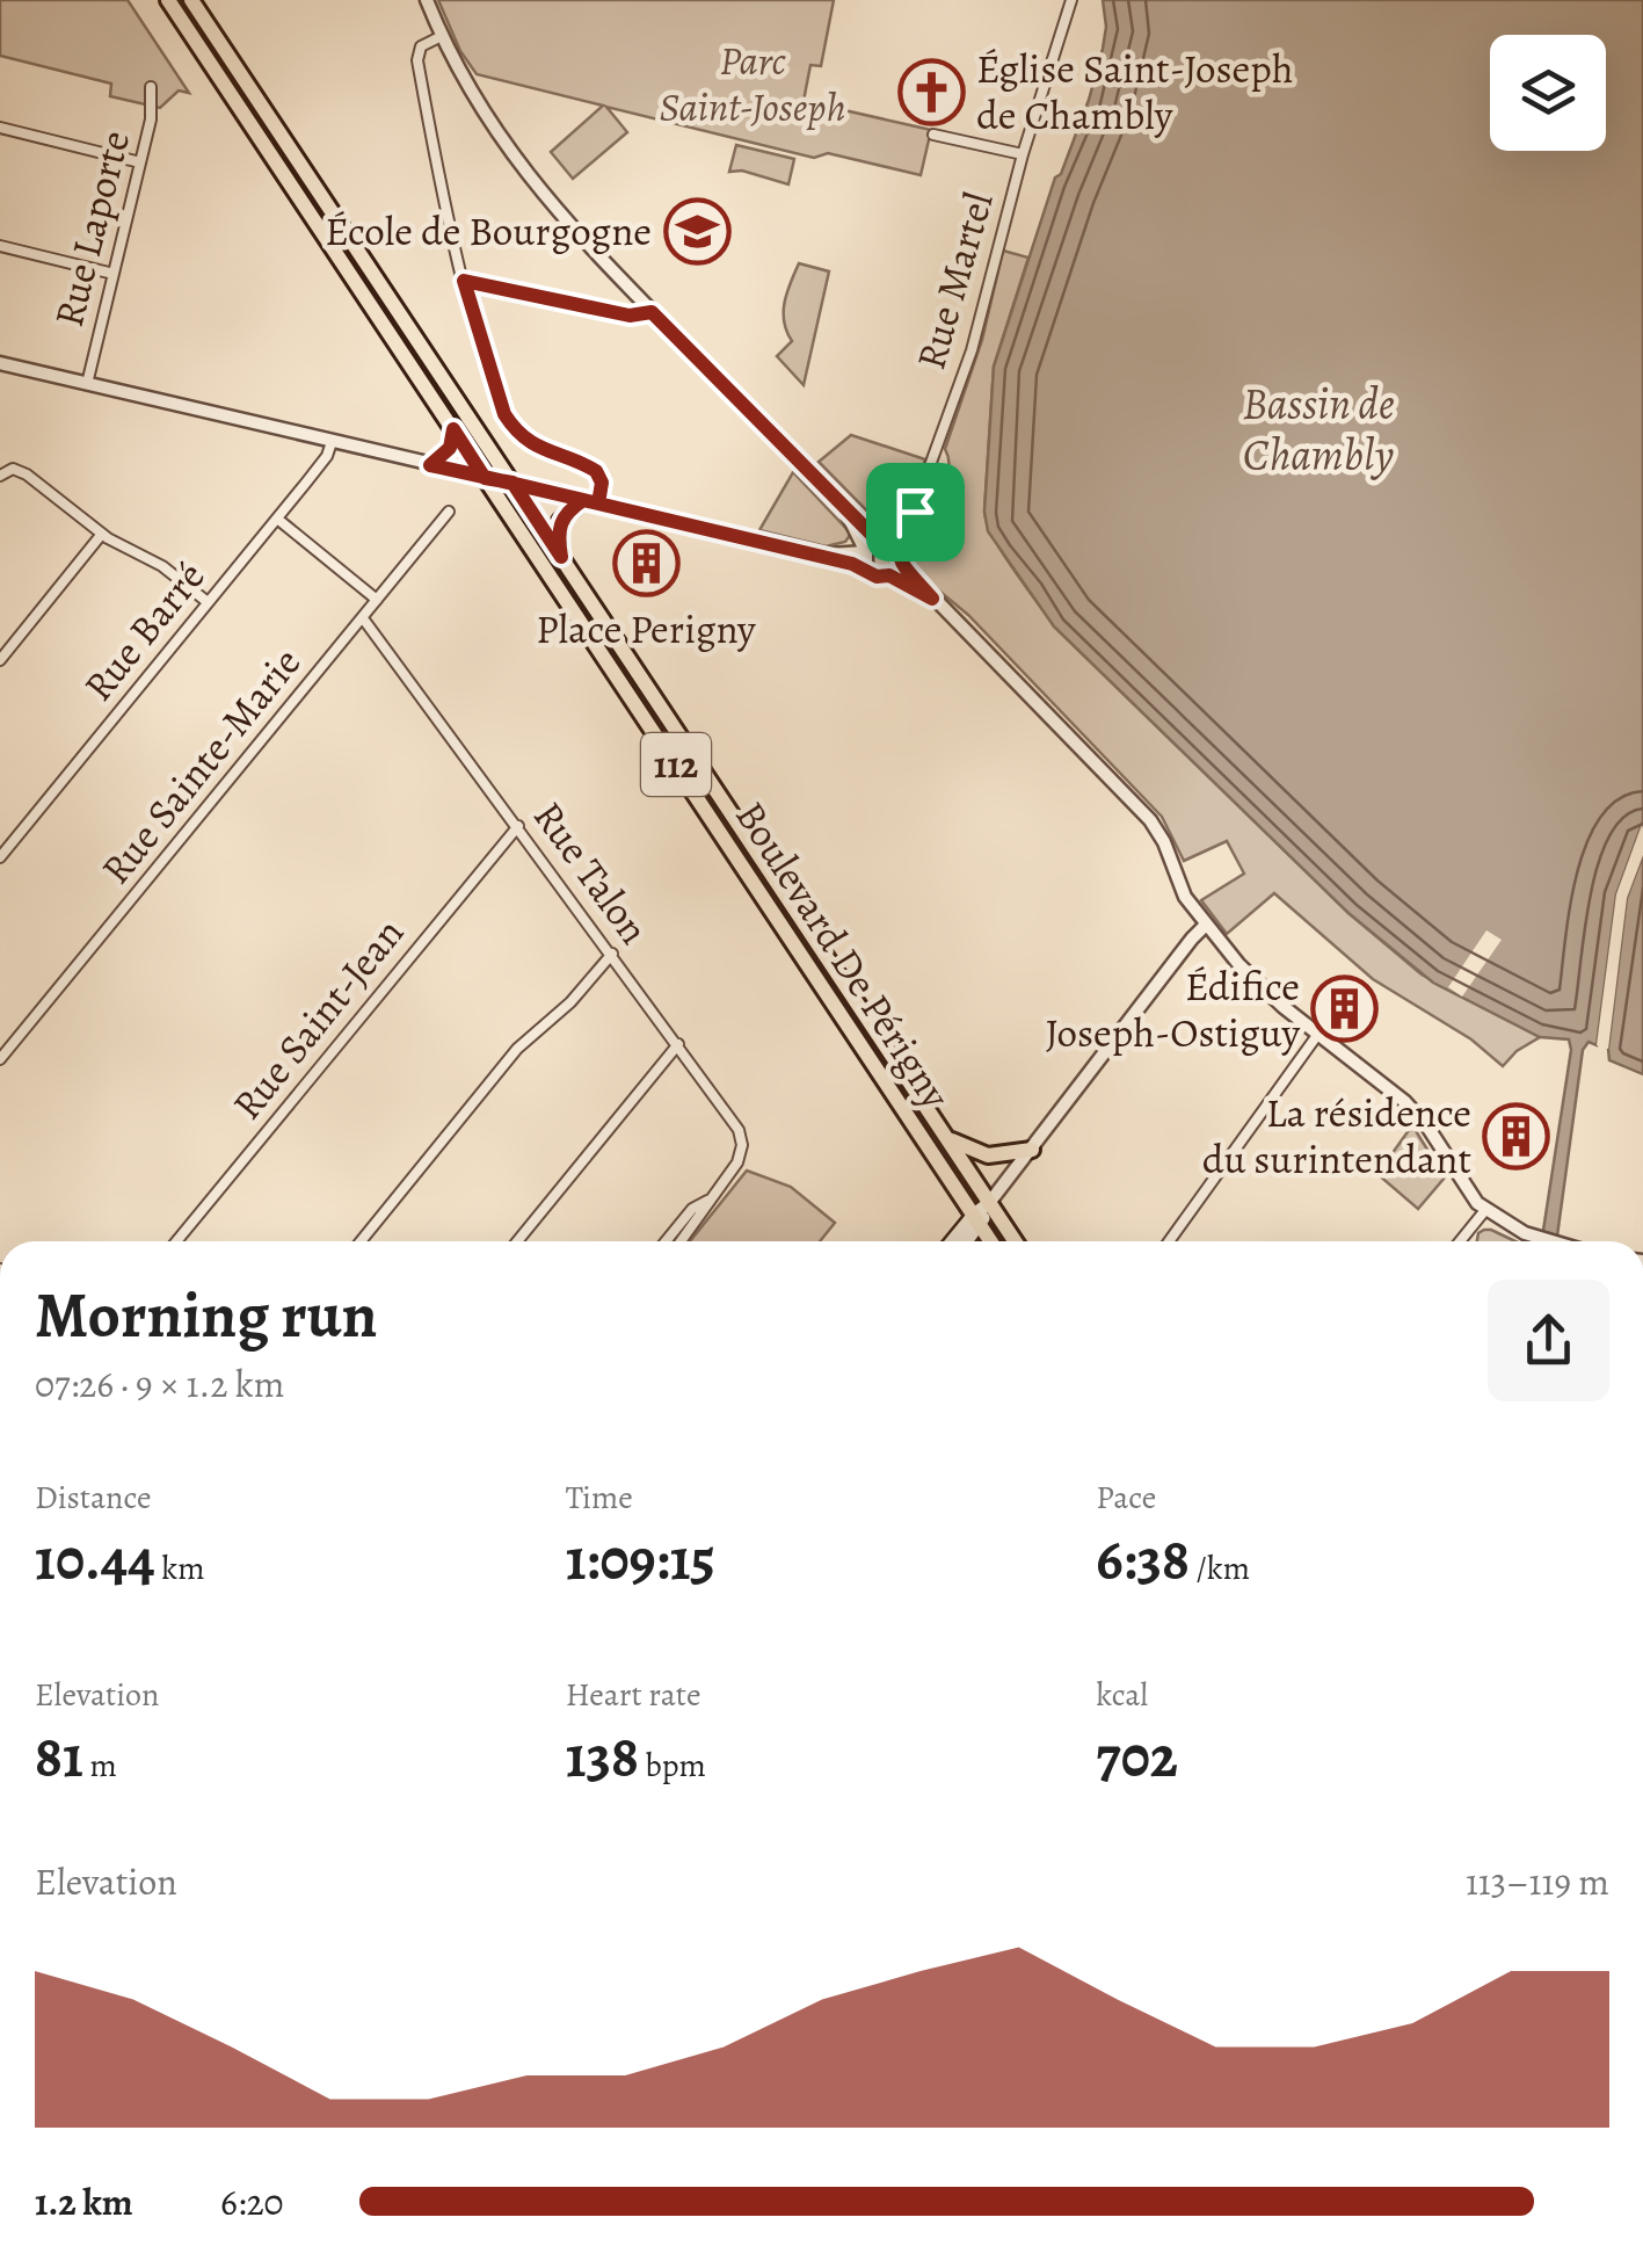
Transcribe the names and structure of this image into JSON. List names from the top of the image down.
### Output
{
  "streets": {
    "main road": ["112", "Boulevard De Périgny"],
    "street": [
      "Rue Laporte",
      "Rue Martel",
      "Rue Barré",
      "Rue Sainte-Marie",
      "Rue Talon",
      "Rue Saint-Jean"
    ]
  },
  "crossings": [
    ["Rue Sainte-Marie", "Rue Talon"],
    ["Rue Talon", "Rue Saint-Jean"]
  ],
  "water": ["Bassin de Chambly"],
  "parks": ["Parc Saint-Joseph"],
  "places": {
    "church": ["Église Saint-Joseph de Chambly"],
    "school or university": ["École de Bourgogne"],
    "building": ["Place Perigny", "Édifice Joseph-Ostiguy", "La résidence du surintendant"]
  },
  "page": {
    "heading": ["Morning run", "07:26 · 9 × 1.2 km"],
    "stats": [
      ["Distance", "10.44 km"],
      ["Time", "1:09:15"],
      ["Pace", "6:38 /km"],
      ["Elevation", "81 m"],
      ["Heart rate", "138 bpm"],
      ["kcal", "702"]
    ],
    "chart": ["Elevation", "113–119 m"],
    "list": [
      {
        "name": "1.2 km",
        "note": "6:20"
      }
    ]
  }
}
